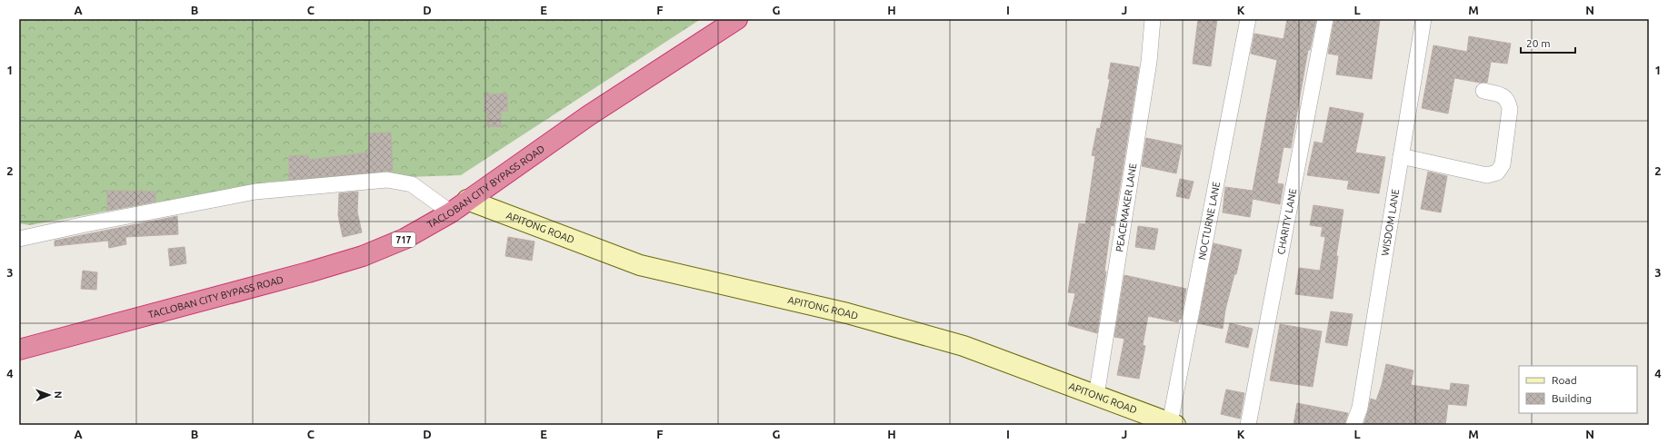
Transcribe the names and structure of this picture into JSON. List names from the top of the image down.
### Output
{
  "streets": {
    "highway": ["TACLOBAN CITY BYPASS ROAD", "717"],
    "street": [
      "PEACEMAKER LANE",
      "NOCTURNE LANE",
      "CHARITY LANE",
      "WISDOM LANE",
      "APITONG ROAD"
    ]
  },
  "crossings": [
    ["TACLOBAN CITY BYPASS ROAD", "APITONG ROAD"],
    ["PEACEMAKER LANE", "APITONG ROAD"],
    ["NOCTURNE LANE", "APITONG ROAD"]
  ],
  "legend": ["Road", "Building"],
  "scale_bar": "20 m",
  "north": "right",
  "grid": {
    "columns": [
      "A",
      "B",
      "C",
      "D",
      "E",
      "F",
      "G",
      "H",
      "I",
      "J",
      "K",
      "L",
      "M",
      "N"
    ],
    "rows": [
      "1",
      "2",
      "3",
      "4"
    ]
  }
}
